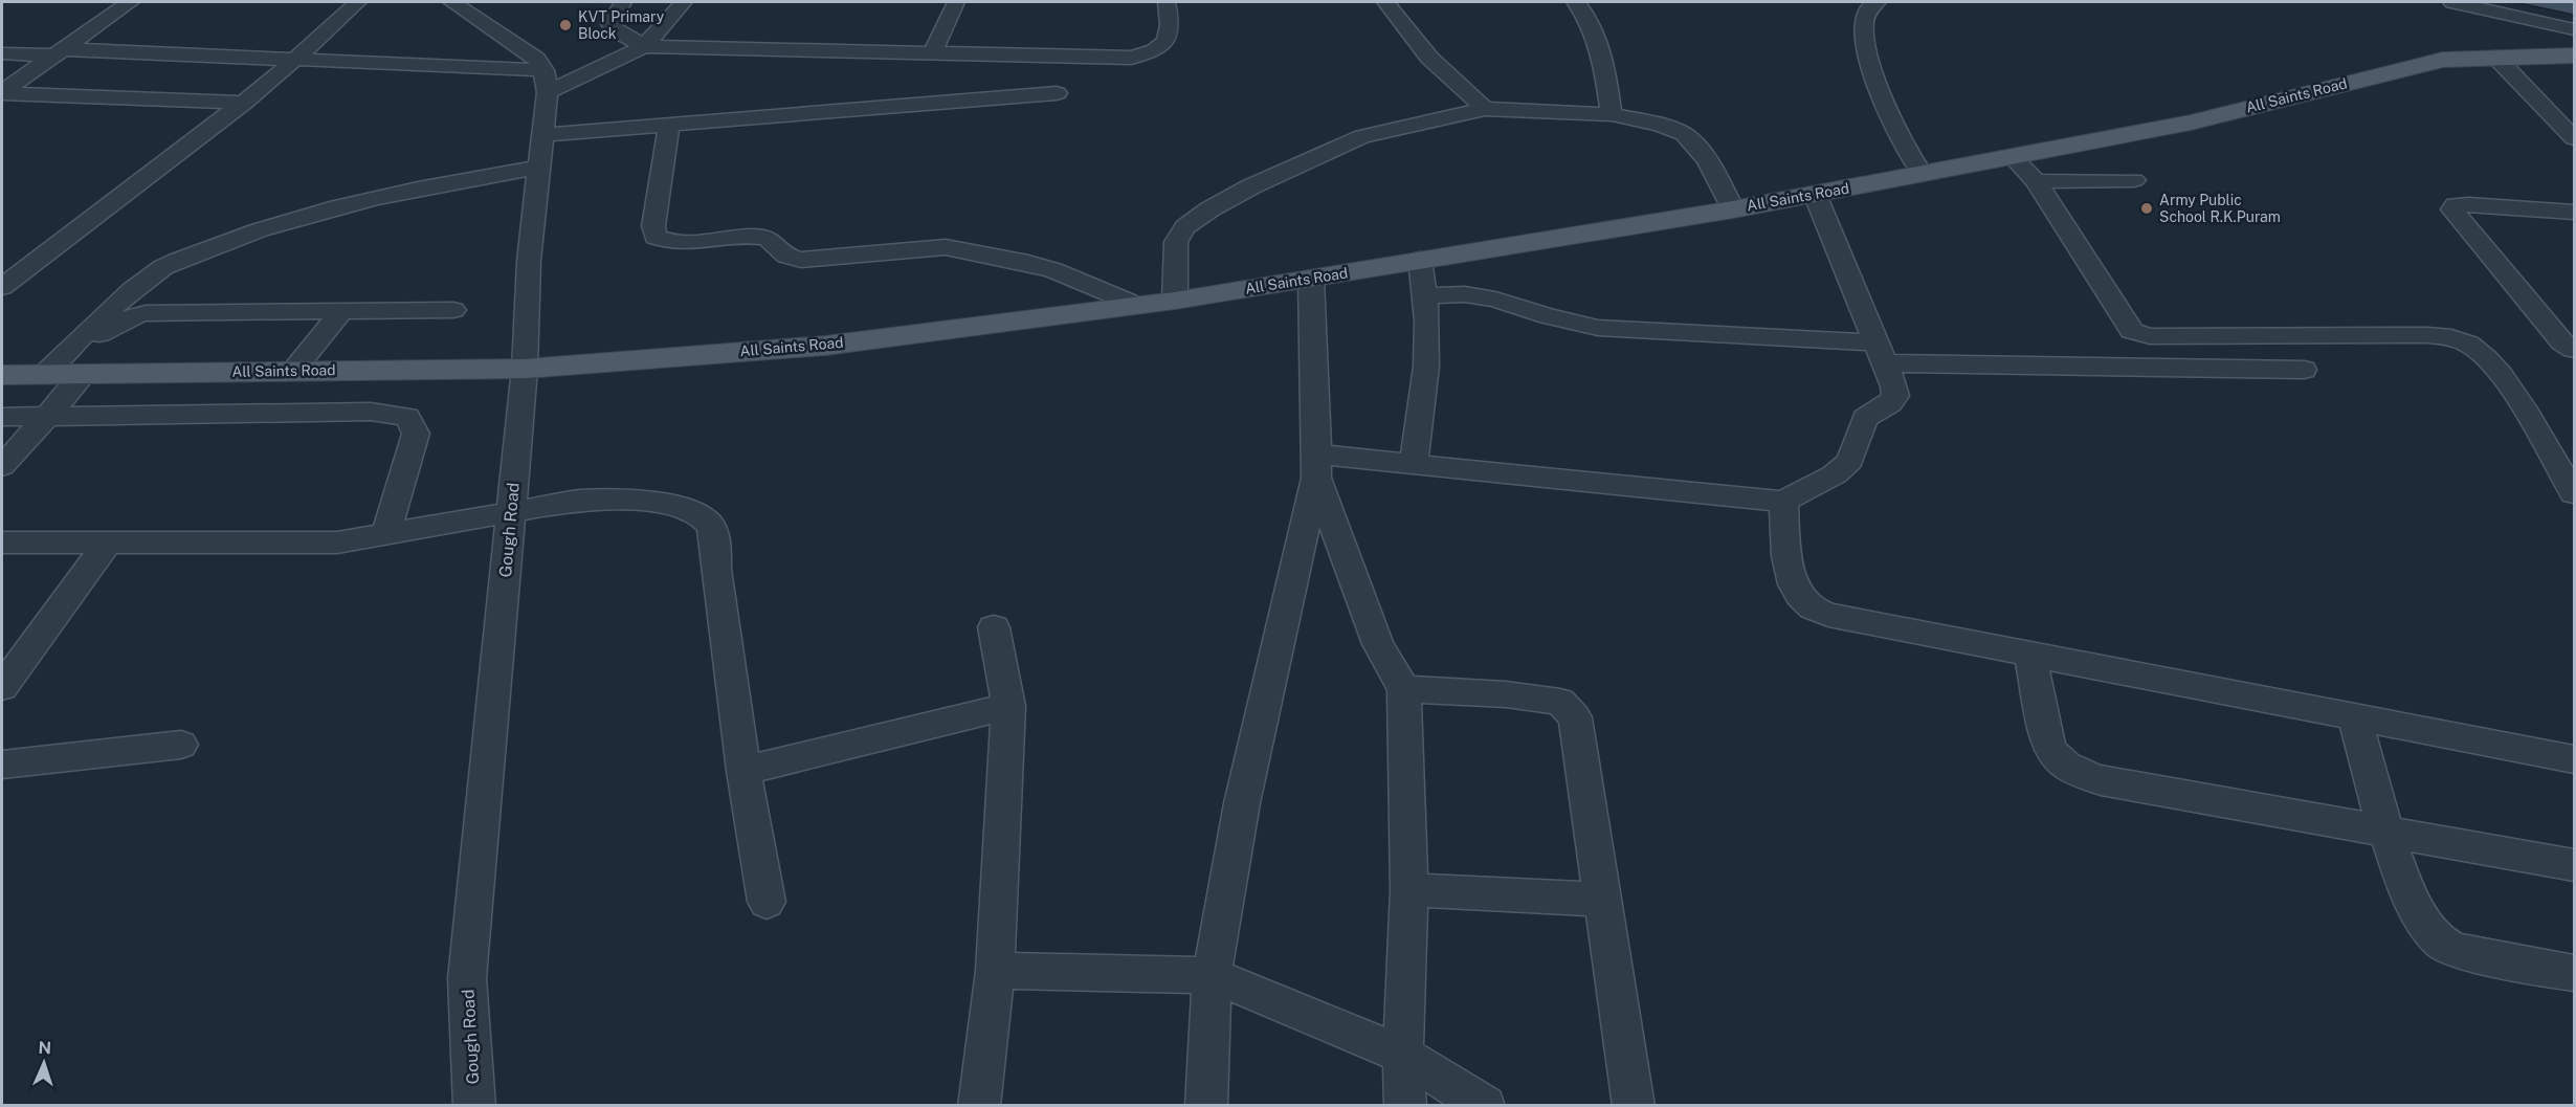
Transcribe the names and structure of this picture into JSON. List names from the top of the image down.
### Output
{
  "streets": {
    "main road": ["All Saints Road"],
    "street": ["Gough Road"]
  },
  "crossings": [
    ["All Saints Road", "Gough Road"]
  ],
  "places": ["KVT Primary Block", "Army Public School R.K.Puram"],
  "north": "top"
}
